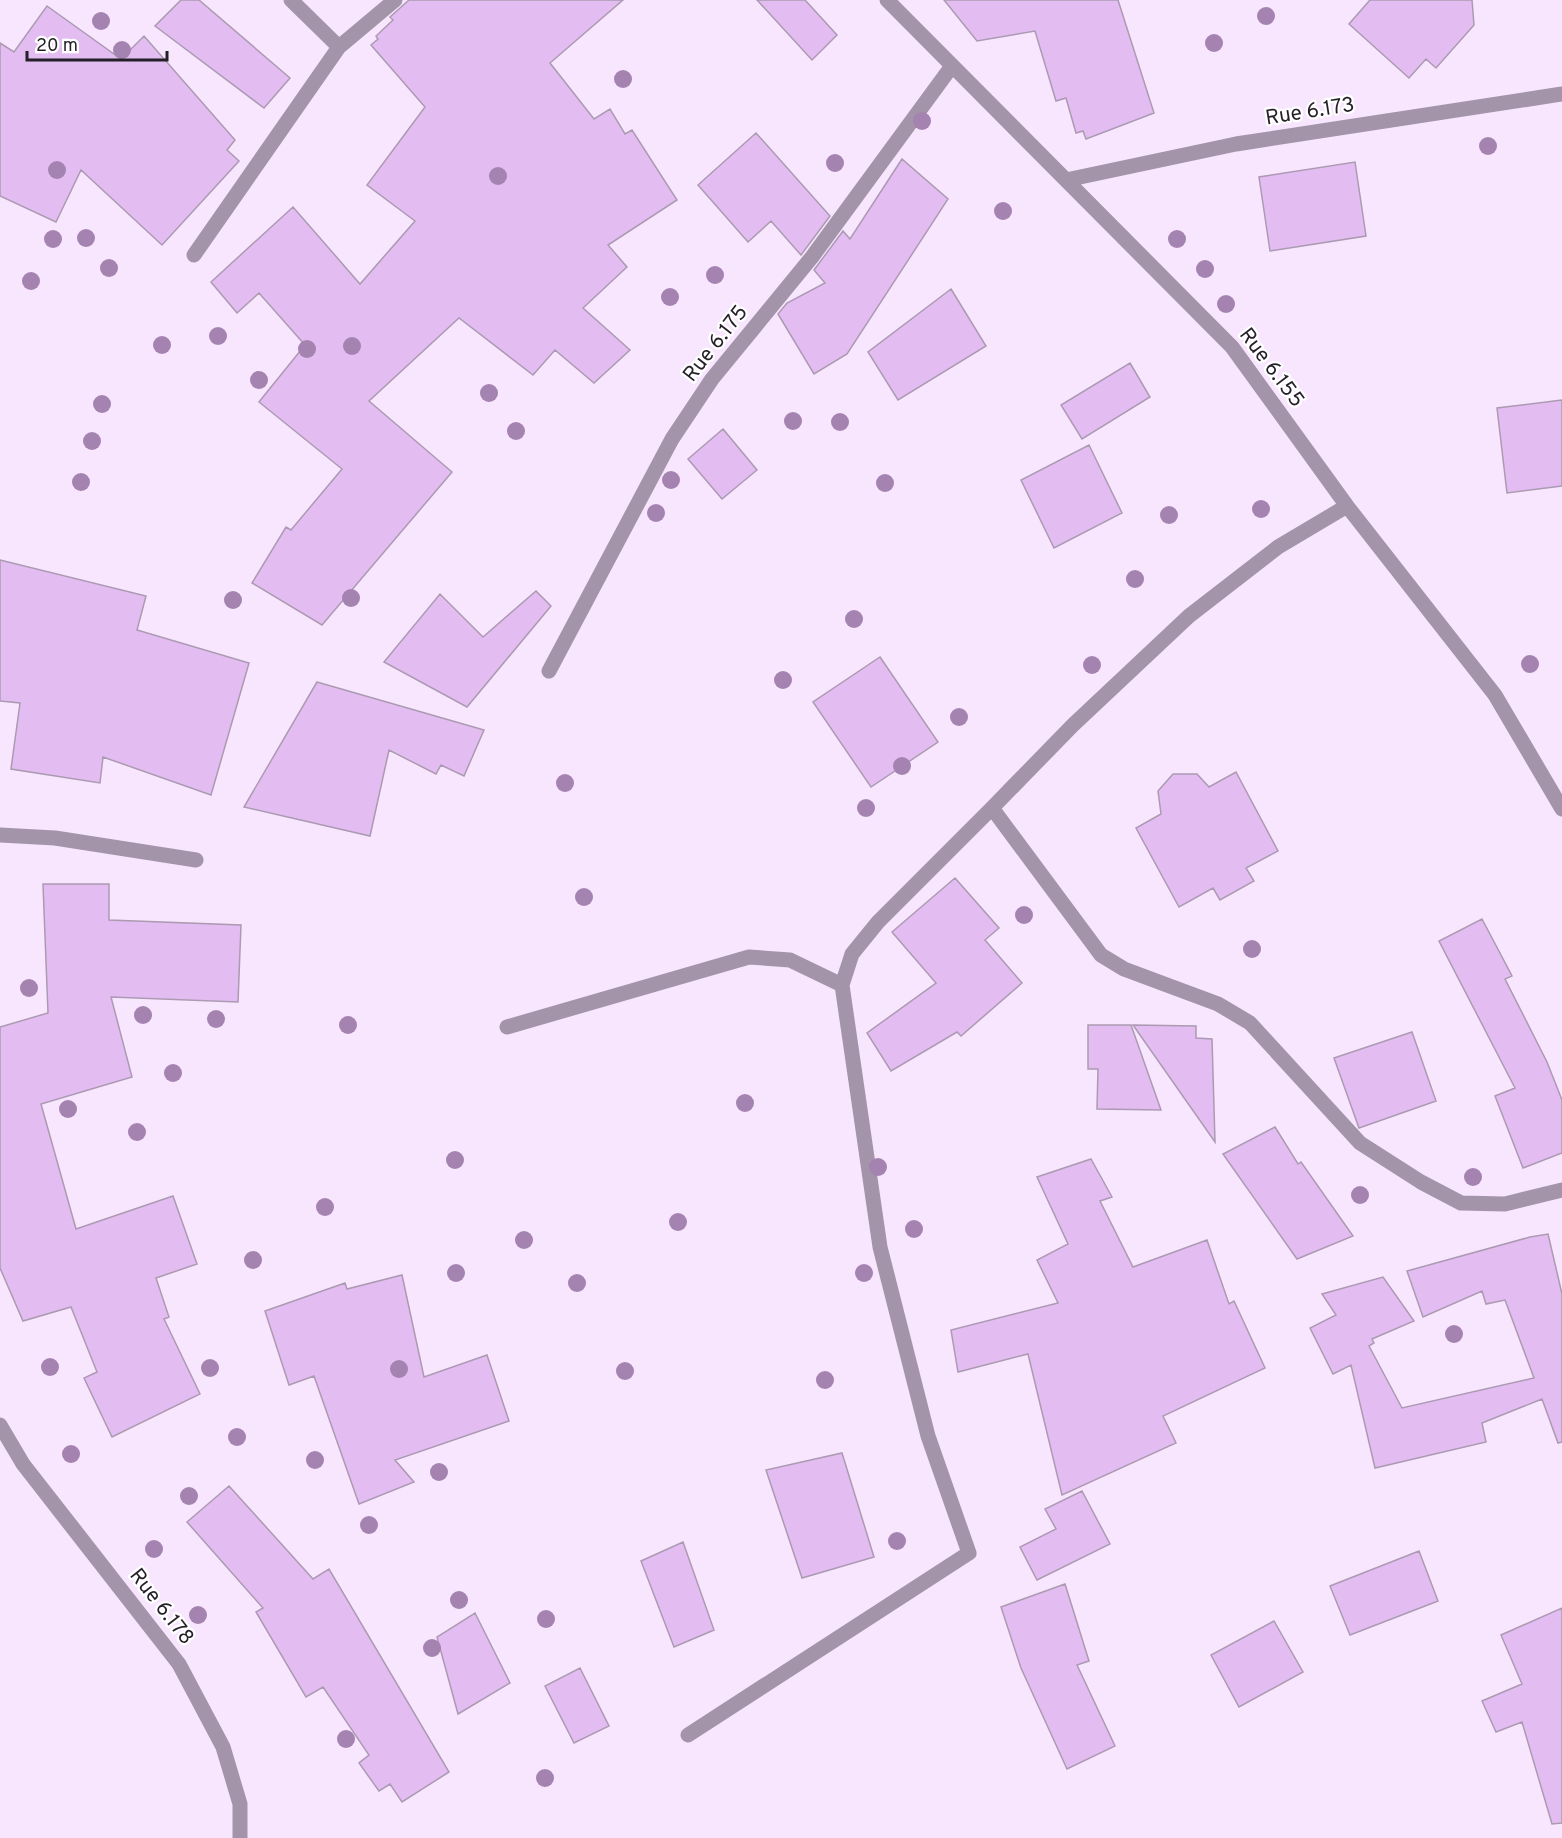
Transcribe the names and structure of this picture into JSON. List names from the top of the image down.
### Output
{
  "streets": {
    "street": [
      "Rue 6.173",
      "Rue 6.175",
      "Rue 6.155",
      "Rue 6.178"
    ]
  },
  "crossings": [
    ["Rue 6.173", "Rue 6.155"],
    ["Rue 6.175", "Rue 6.155"]
  ],
  "scale_bar": "20 m"
}
